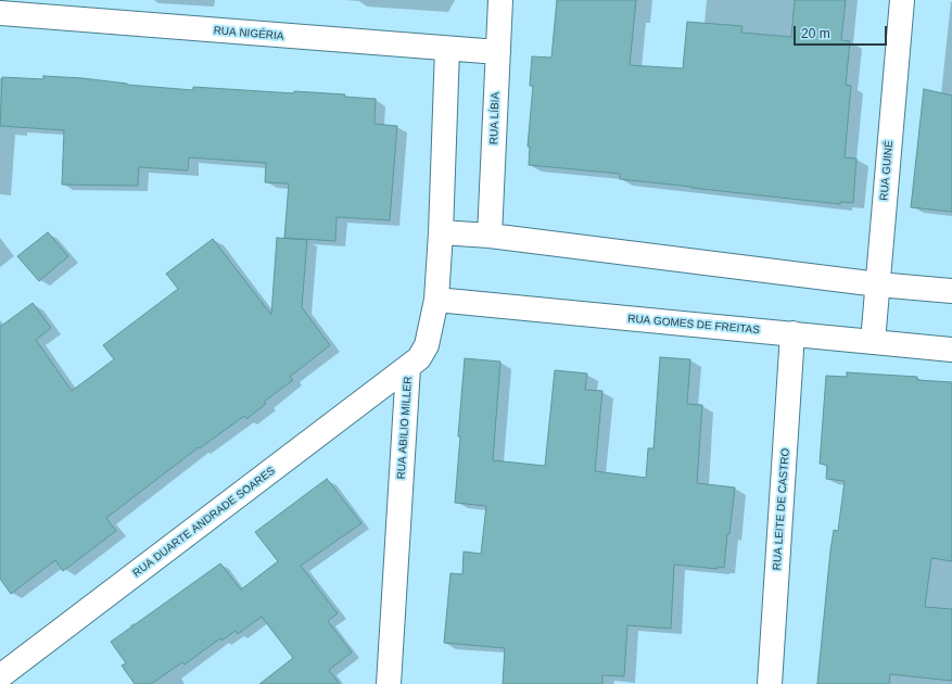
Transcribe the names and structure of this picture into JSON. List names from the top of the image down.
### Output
{
  "streets": {
    "street": [
      "RUA NIGÉRIA",
      "RUA LÍBIA",
      "RUA GUINÉ",
      "RUA GOMES DE FREITAS",
      "RUA ABILIO MILLER",
      "RUA LEITE DE CASTRO",
      "RUA DUARTE ANDRADE SOARES"
    ]
  },
  "crossings": [
    ["RUA NIGÉRIA", "RUA LÍBIA"],
    ["RUA NIGÉRIA", "RUA ABILIO MILLER"],
    ["RUA GUINÉ", "RUA GOMES DE FREITAS"],
    ["RUA GOMES DE FREITAS", "RUA ABILIO MILLER"],
    ["RUA GOMES DE FREITAS", "RUA LEITE DE CASTRO"],
    ["RUA ABILIO MILLER", "RUA DUARTE ANDRADE SOARES"]
  ],
  "scale_bar": "20 m"
}
